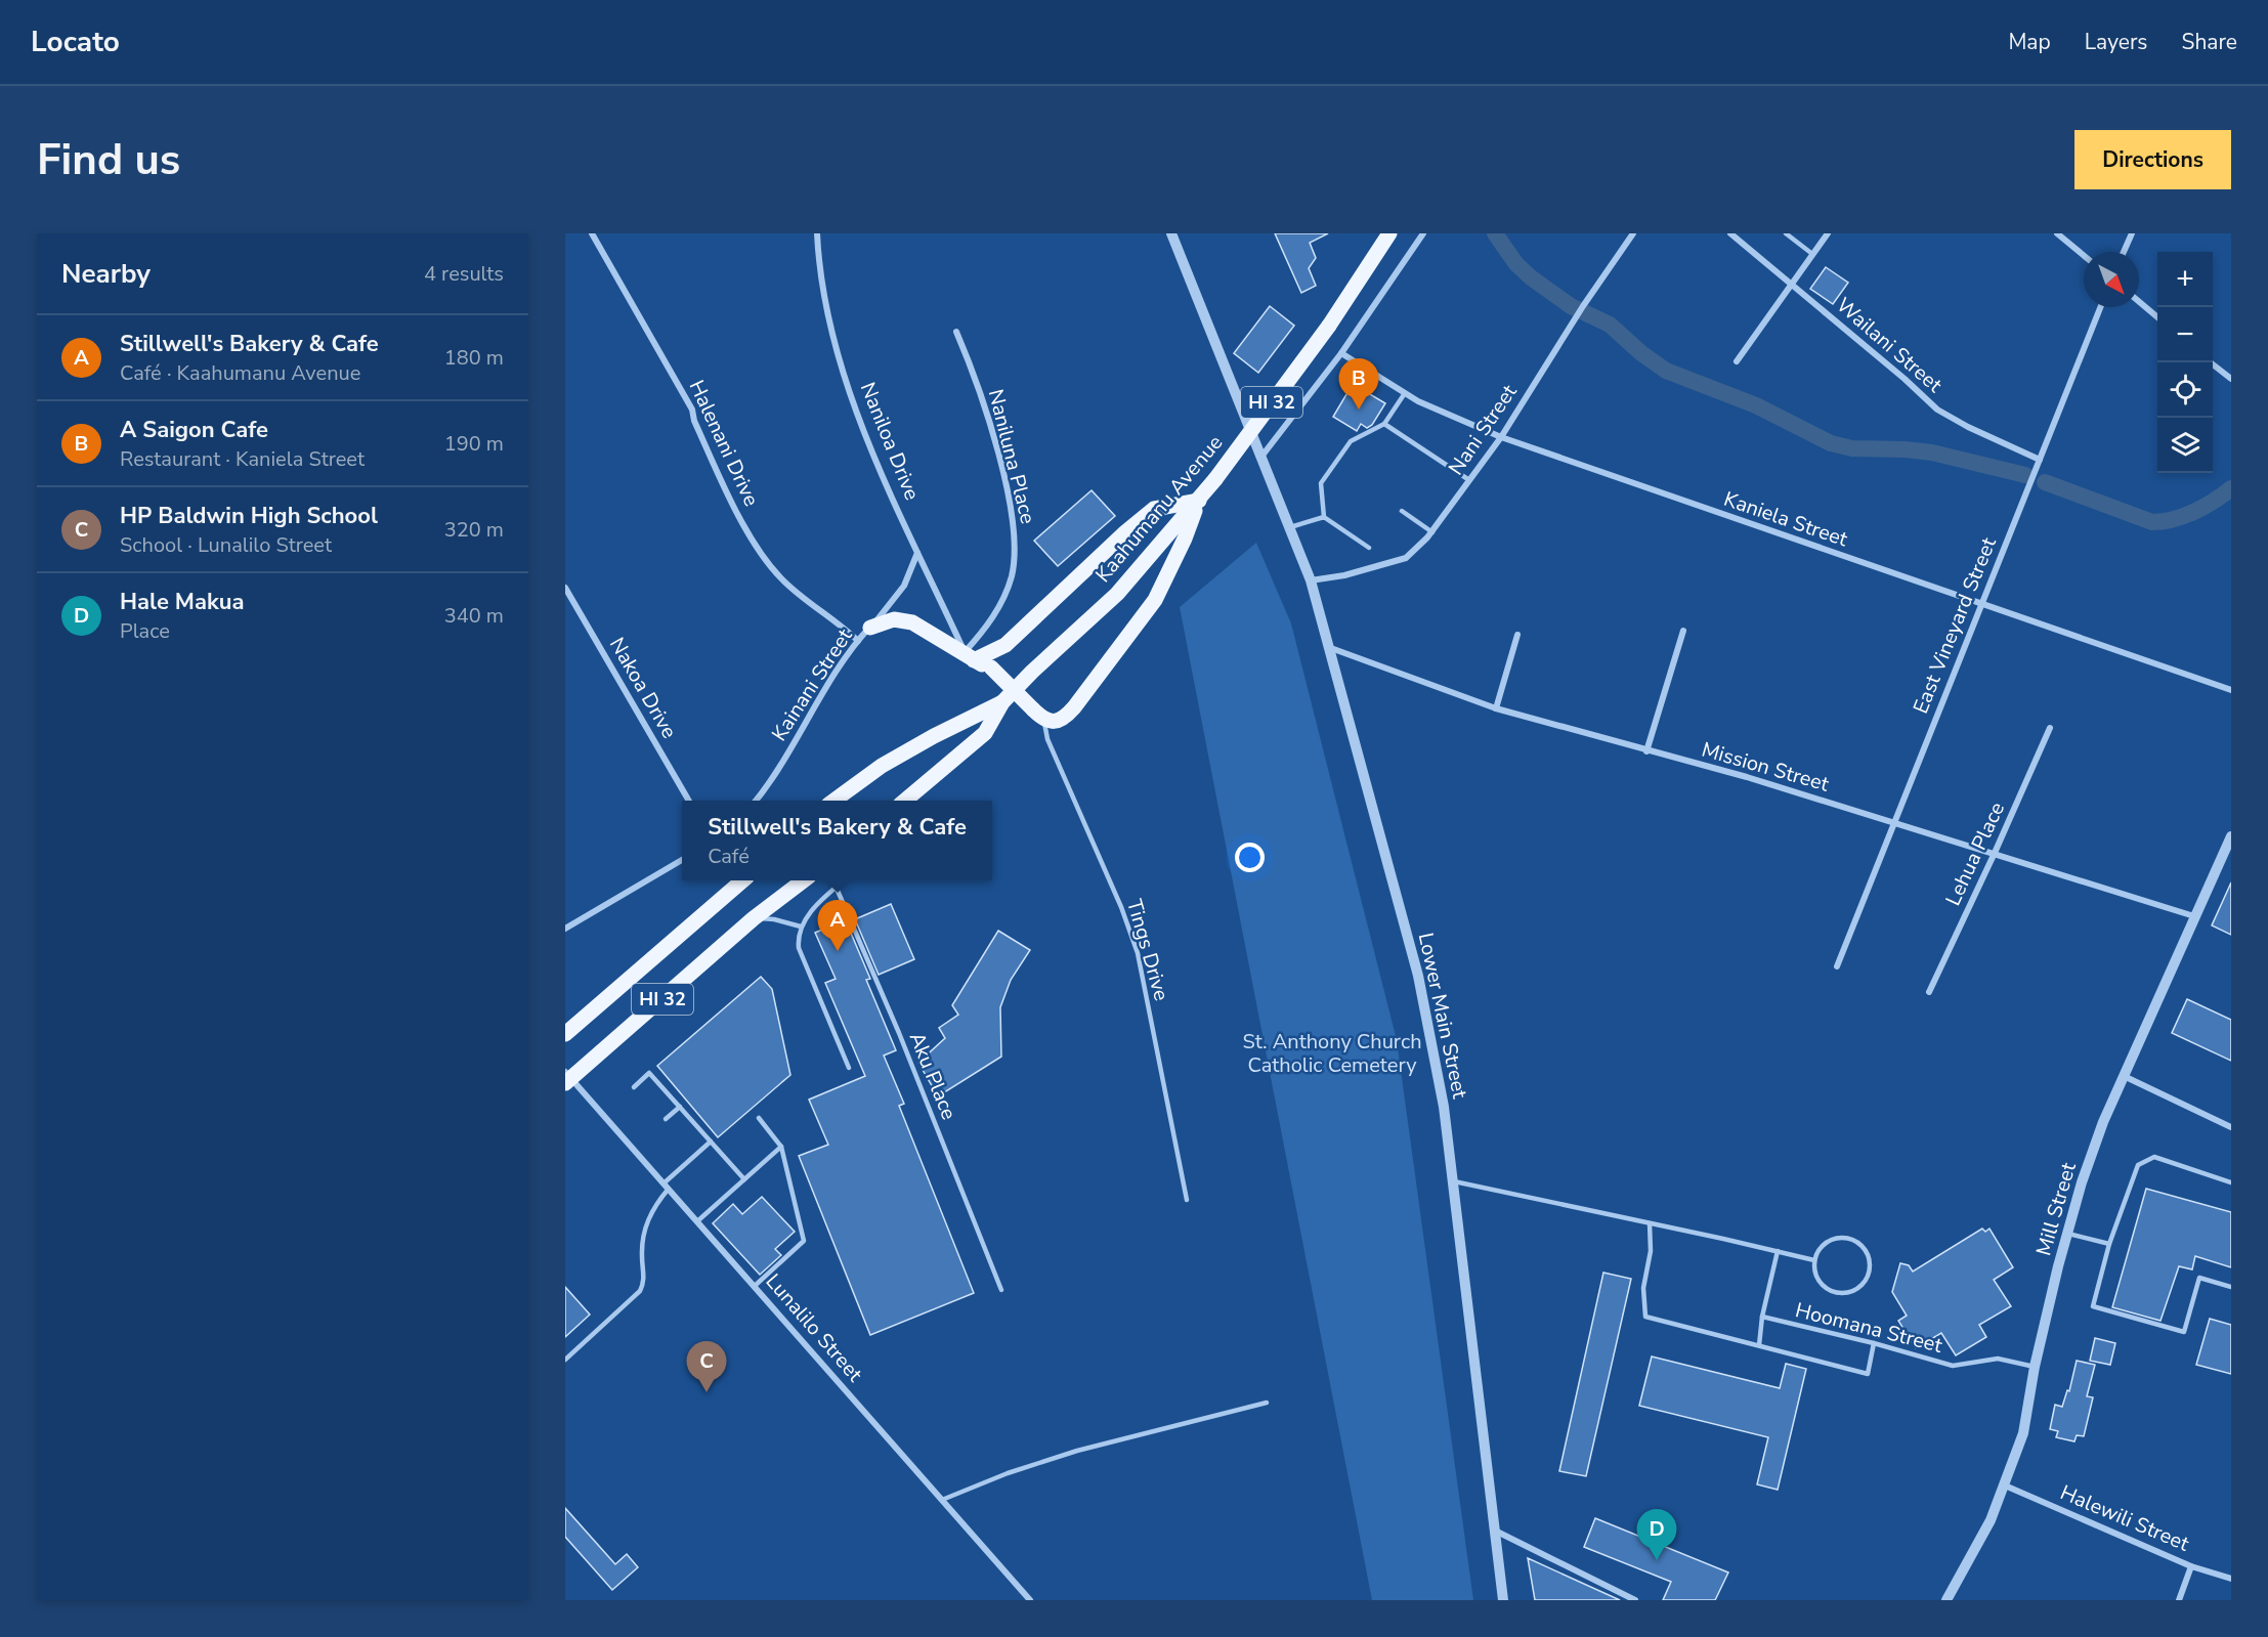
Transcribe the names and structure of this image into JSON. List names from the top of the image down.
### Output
{
  "streets": {
    "main road": ["HI 32", "Kaahumanu Avenue"],
    "street": [
      "Wailani Street",
      "Nani Street",
      "Naniloa Drive",
      "Halenani Drive",
      "Naniluna Place",
      "Kaniela Street",
      "East Vineyard Street",
      "Kainani Street",
      "Nakoa Drive",
      "Mission Street",
      "Lehua Place",
      "Lower Main Street",
      "Mill Street",
      "Lunalilo Street",
      "Halewili Street"
    ],
    "lane": ["Tings Drive", "Aku Place", "Hoomana Street"]
  },
  "crossings": [
    ["Wailani Street", "East Vineyard Street"],
    ["HI 32", "Lunalilo Street"],
    ["Nani Street", "Kaniela Street"],
    ["Nani Street", "Lower Main Street"],
    ["Naniloa Drive", "Naniluna Place"],
    ["Naniloa Drive", "Kainani Street"],
    ["Halenani Drive", "Kainani Street"],
    ["Kaniela Street", "East Vineyard Street"],
    ["East Vineyard Street", "Mission Street"],
    ["Mission Street", "Lehua Place"],
    ["Mission Street", "Lower Main Street"],
    ["Mission Street", "Mill Street"],
    ["Mill Street", "Hoomana Street"],
    ["Mill Street", "Halewili Street"]
  ],
  "parks": ["St. Anthony Church Catholic Cemetery"],
  "north": "bottom right",
  "page": {
    "header": "Locato",
    "nav": ["Map", "Layers", "Share"],
    "buttons": "Directions",
    "title": "Find us",
    "heading": ["Nearby", "4 results"],
    "map_buttons": ["+", "−"],
    "list": [
      {
        "mark": "A",
        "name": "Stillwell's Bakery & Cafe",
        "note": "Café · Kaahumanu Avenue",
        "value": "180 m"
      },
      {
        "mark": "B",
        "name": "A Saigon Cafe",
        "note": "Restaurant · Kaniela Street",
        "value": "190 m"
      },
      {
        "mark": "C",
        "name": "HP Baldwin High School",
        "note": "School · Lunalilo Street",
        "value": "320 m"
      },
      {
        "mark": "D",
        "name": "Hale Makua",
        "note": "Place",
        "value": "340 m"
      }
    ],
    "pins": [
      "B",
      "A",
      "C",
      "D"
    ],
    "popup": ["Stillwell's Bakery & Cafe", "Café"]
  }
}
